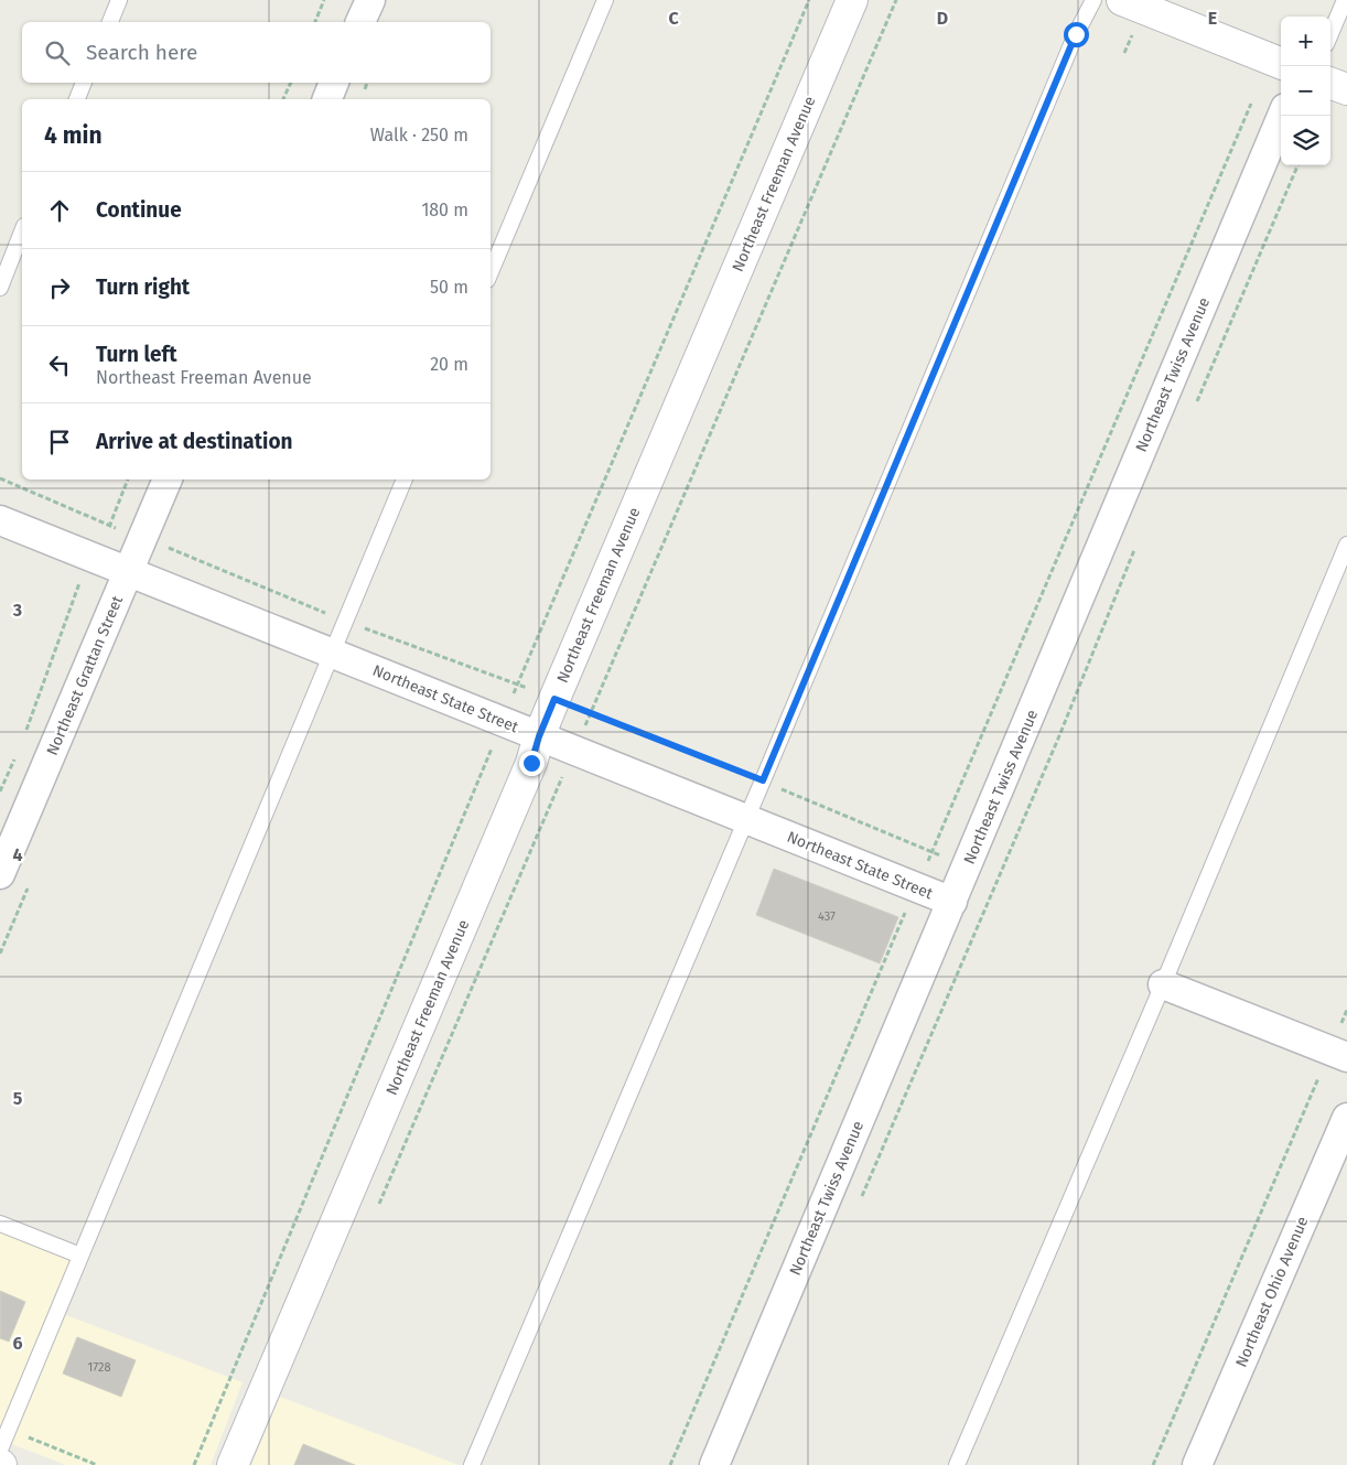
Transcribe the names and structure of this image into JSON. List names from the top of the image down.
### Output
{
  "streets": {
    "street": [
      "Northeast Freeman Avenue",
      "Northeast Twiss Avenue",
      "Northeast Grattan Street",
      "Northeast State Street",
      "Northeast Ohio Avenue"
    ]
  },
  "crossings": [
    ["Northeast Freeman Avenue", "Northeast State Street"],
    ["Northeast Twiss Avenue", "Northeast State Street"],
    ["Northeast Grattan Street", "Northeast State Street"]
  ],
  "house_numbers": ["437", "1728"],
  "page": {
    "map_buttons": ["+", "−"],
    "search": "Search here",
    "heading": ["4 min", "Walk · 250 m"],
    "list": [
      ["Continue", "180 m"],
      ["Turn right", "50 m"],
      ["Turn left", "Northeast Freeman Avenue", "20 m"],
      "Arrive at destination"
    ]
  },
  "grid": {
    "columns": ["C", "D", "E"],
    "rows": [
      "3",
      "4",
      "5",
      "6"
    ]
  }
}
